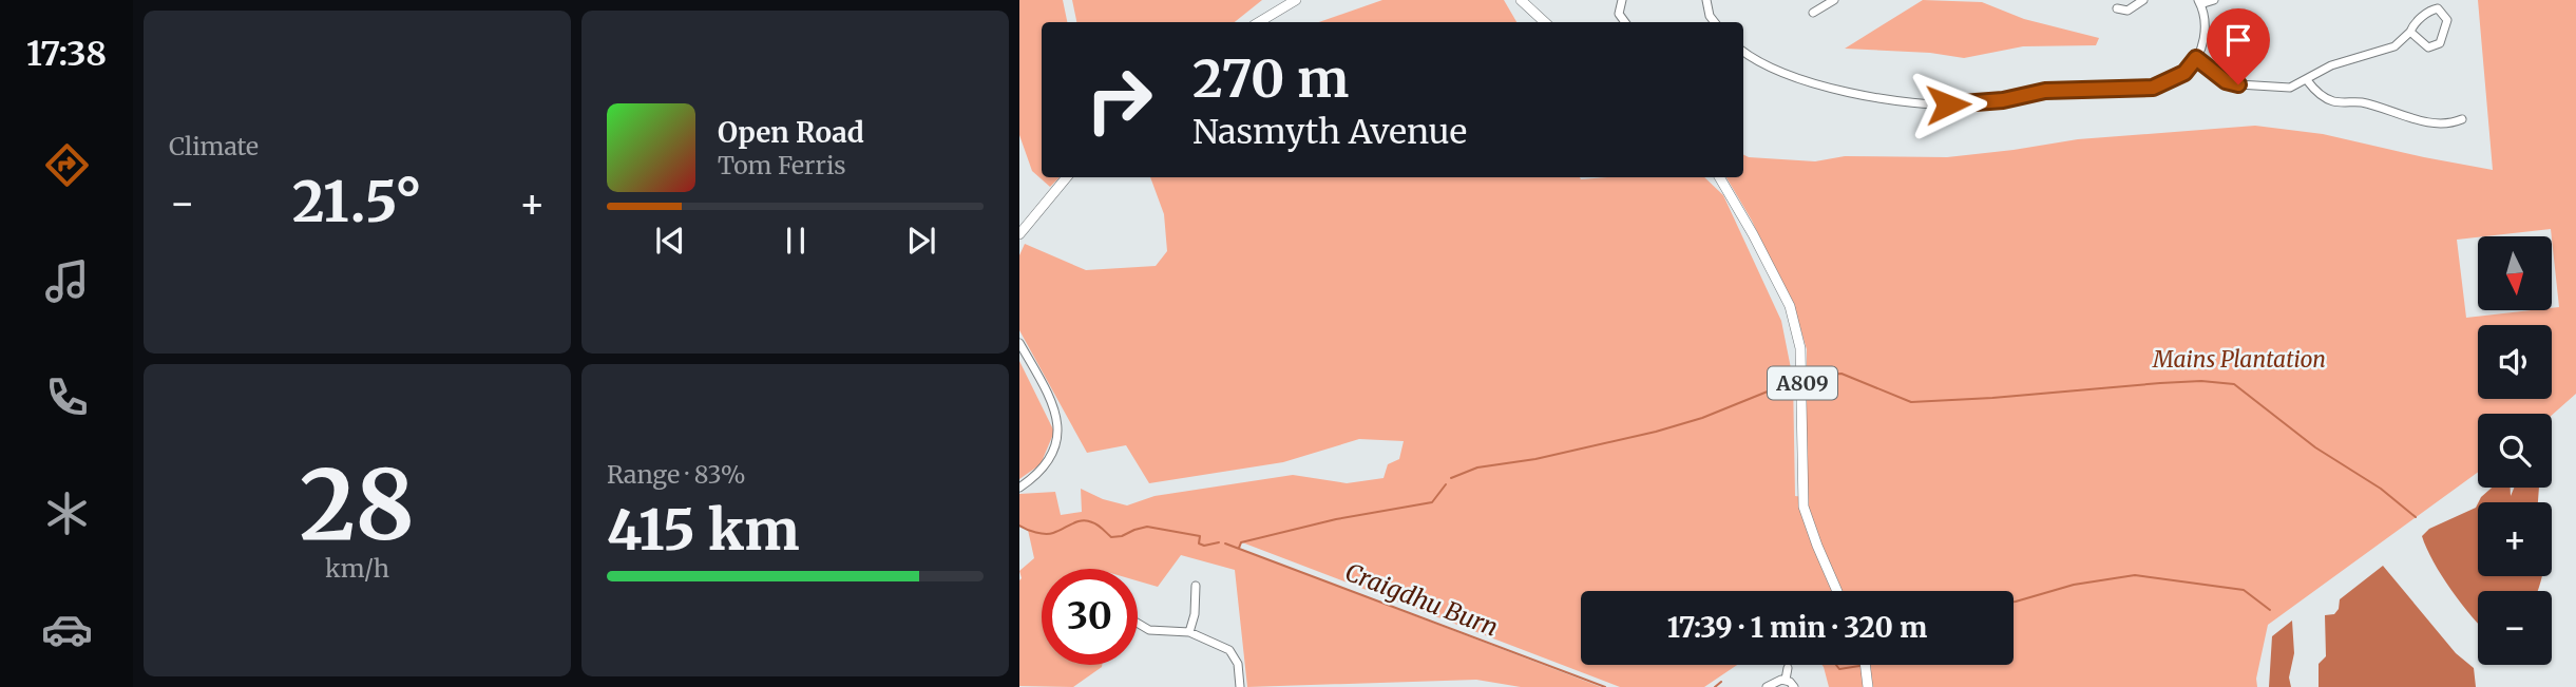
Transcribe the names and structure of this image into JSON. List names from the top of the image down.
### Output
{
  "streets": {
    "main road": ["A809"]
  },
  "water": ["Craigdhu Burn"],
  "parks": ["Mains Plantation"],
  "north": "bottom",
  "page": {
    "tabs": "17:38",
    "tile": [
      "Climate",
      ["28", "km/h"],
      ["Range · 83%", "415 km"]
    ],
    "turn": ["270 m", "Nasmyth Avenue"],
    "song": ["Open Road", "Tom Ferris"],
    "heat": ["−", "21.5°", "+"],
    "map_buttons": ["+", "−"],
    "limit": "30",
    "trip": "17:39 · 1 min · 320 m"
  }
}
